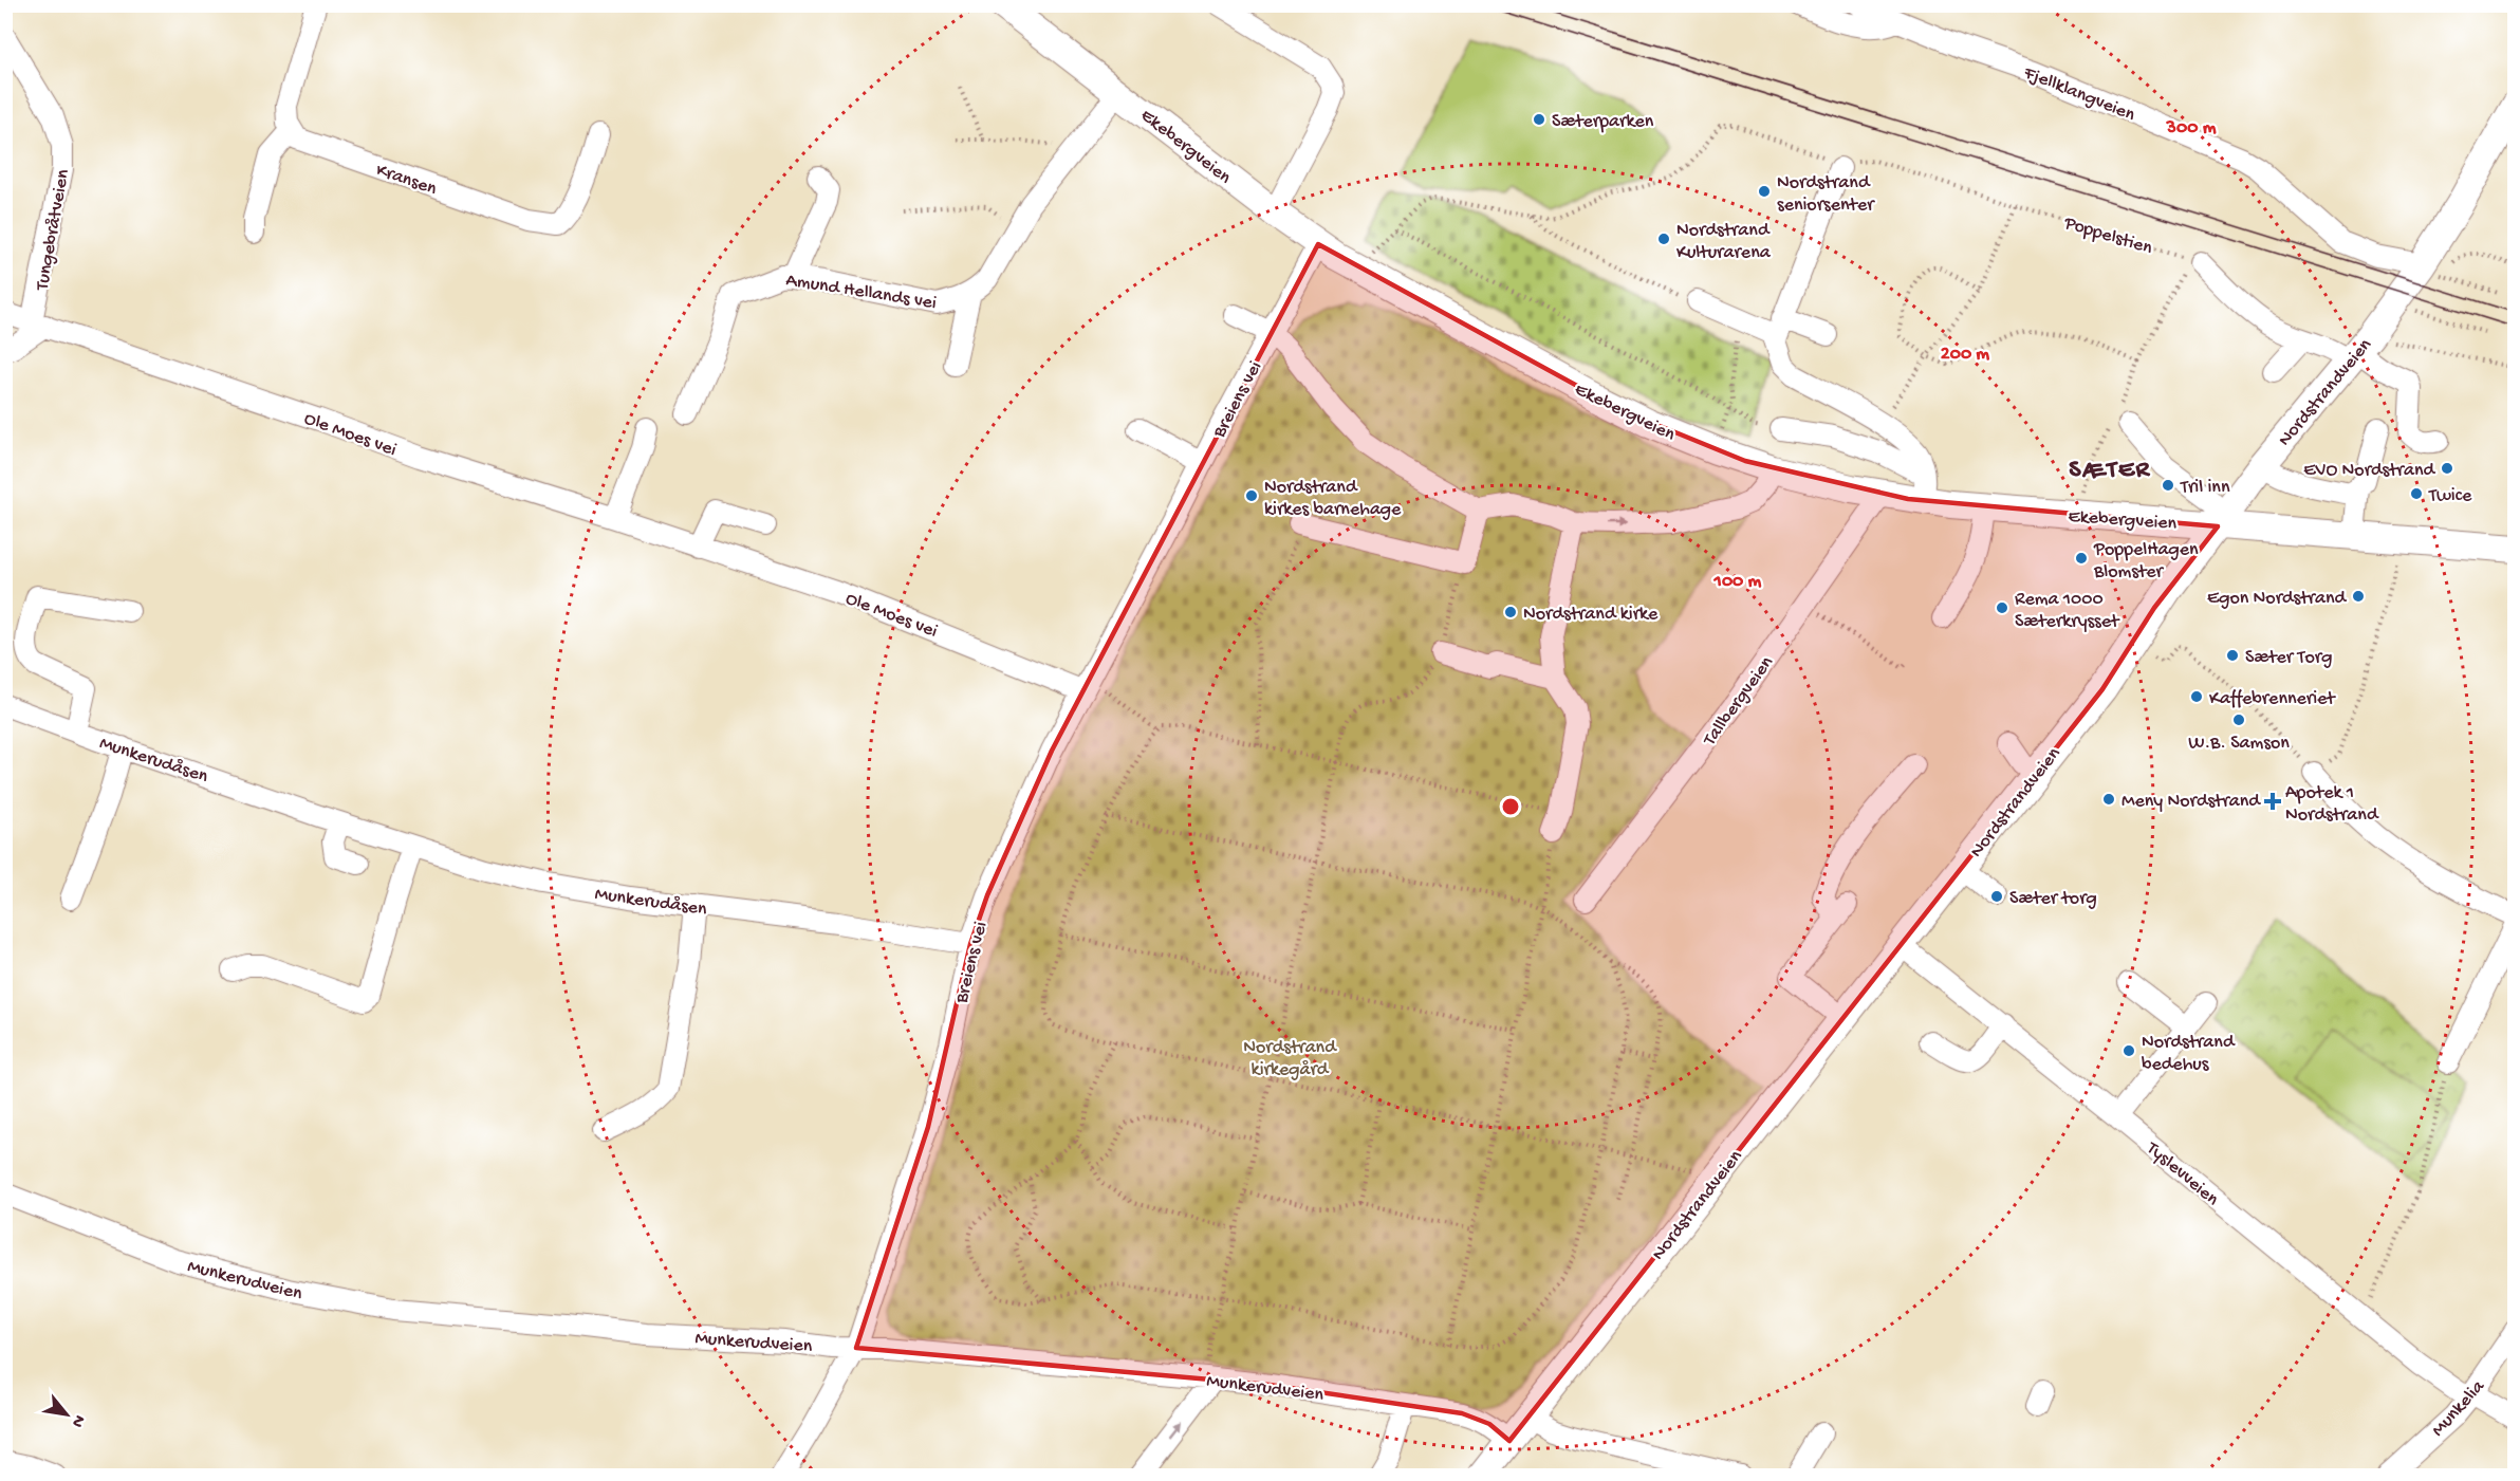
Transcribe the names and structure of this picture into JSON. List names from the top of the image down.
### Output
{
  "streets": {
    "main road": ["Ekebergveien", "Nordstrandveien"],
    "street": [
      "Fjellklangveien",
      "Kransen",
      "Tungebråtveien",
      "Amund Hellands vei",
      "Breiens vei",
      "Ole Moes vei",
      "Tallbergveien",
      "Munkerudåsen",
      "Tyslevveien",
      "Munkerudveien",
      "Munkelia"
    ],
    "path": ["Poppelstien"]
  },
  "crossings": [
    ["Fjellklangveien", "Nordstrandveien"],
    ["Ekebergveien", "Amund Hellands vei"],
    ["Ekebergveien", "Nordstrandveien"],
    ["Ekebergveien", "Breiens vei"],
    ["Ekebergveien", "Tallbergveien"],
    ["Tungebråtveien", "Ole Moes vei"],
    ["Nordstrandveien", "Tyslevveien"],
    ["Nordstrandveien", "Munkerudveien"],
    ["Breiens vei", "Ole Moes vei"],
    ["Breiens vei", "Munkerudåsen"],
    ["Breiens vei", "Munkerudveien"],
    ["Tyslevveien", "Munkelia"]
  ],
  "districts": ["SÆTER"],
  "parks": ["Nordstrand kirkegård"],
  "places": {
    "other": [
      "Sæterparken",
      "Nordstrand seniorsenter",
      "Nordstrand Kulturarena",
      "EVO Nordstrand",
      "Tril inn",
      "Twice",
      "Nordstrand kirkes barnehage",
      "PoppelHagen Blomster",
      "Egon Nordstrand",
      "Rema 1000 Sæterkrysset",
      "Nordstrand kirke",
      "Sæter Torg",
      "Kaffebrenneriet",
      "W.B. Samson",
      "Meny Nordstrand",
      "Sæter torg",
      "Nordstrand bedehus"
    ],
    "health": ["Apotek 1 Nordstrand"]
  },
  "north": "bottom right",
  "rings": ["300 m", "200 m", "100 m"]
}
